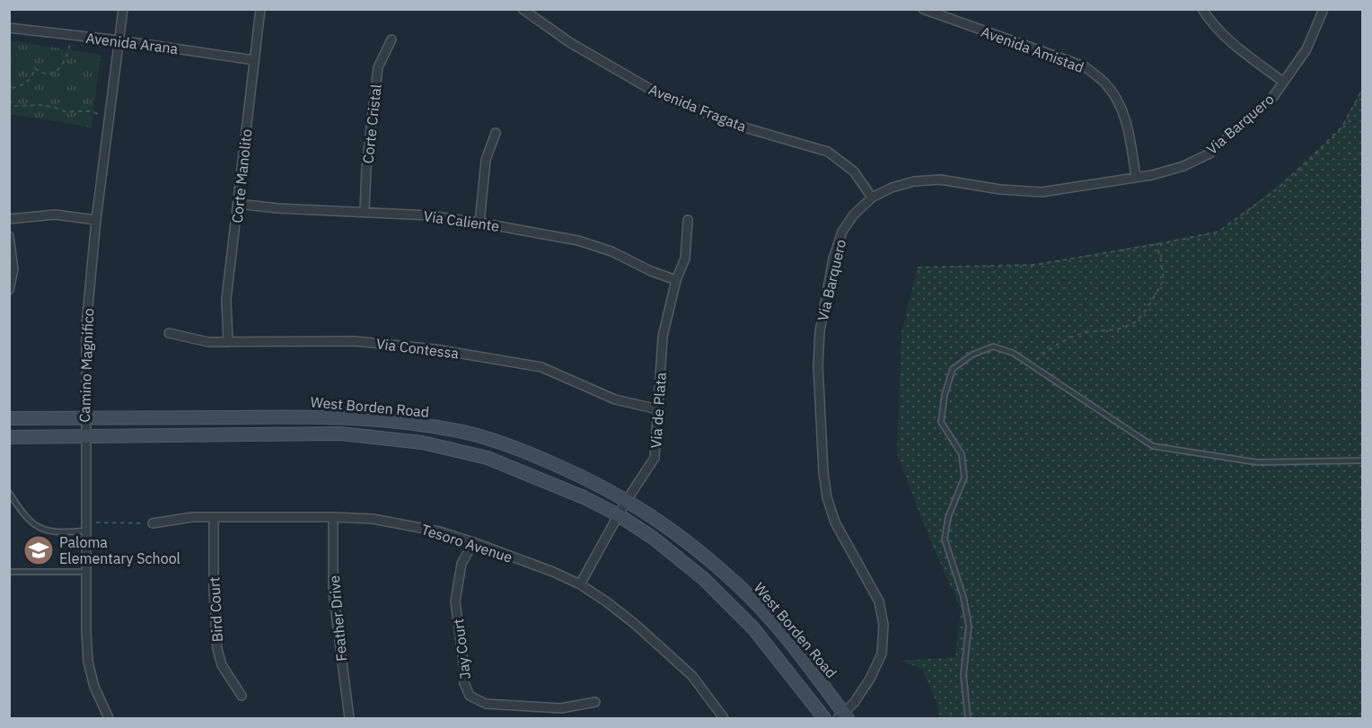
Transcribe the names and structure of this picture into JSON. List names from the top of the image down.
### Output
{
  "streets": {
    "main road": ["West Borden Road"],
    "street": [
      "Avenida Arana",
      "Avenida Amistad",
      "Avenida Fragata",
      "Corte Cristal",
      "Via Barquero",
      "Corte Manolito",
      "Via Caliente",
      "Via Contessa",
      "Camino Magnifico",
      "Via de Plata",
      "Tesoro Avenue",
      "Bird Court",
      "Feather Drive",
      "Jay Court"
    ]
  },
  "crossings": [
    ["Avenida Arana", "Corte Manolito"],
    ["Avenida Arana", "Camino Magnifico"],
    ["Avenida Amistad", "Via Barquero"],
    ["Avenida Fragata", "Via Barquero"],
    ["Corte Cristal", "Via Caliente"],
    ["Via Barquero", "West Borden Road"],
    ["Corte Manolito", "Via Caliente"],
    ["Corte Manolito", "Via Contessa"],
    ["Via Caliente", "Via de Plata"],
    ["Via Contessa", "Via de Plata"],
    ["Camino Magnifico", "West Borden Road"],
    ["West Borden Road", "Via de Plata"],
    ["Via de Plata", "Tesoro Avenue"],
    ["Tesoro Avenue", "Bird Court"],
    ["Tesoro Avenue", "Feather Drive"],
    ["Tesoro Avenue", "Jay Court"]
  ],
  "places": {
    "school or university": ["Paloma Elementary School"]
  }
}
